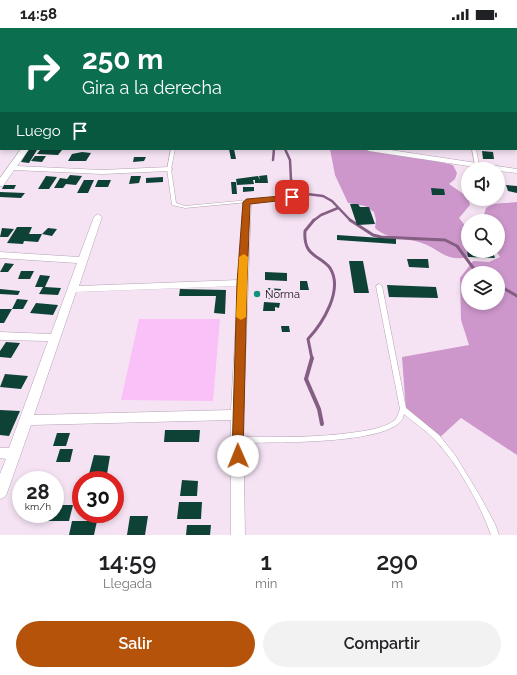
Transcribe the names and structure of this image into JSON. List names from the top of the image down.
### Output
{
  "places": ["Norma"],
  "page": {
    "status": "14:58",
    "turn": ["250 m", "Gira a la derecha"],
    "then": "Luego",
    "speed": "28 km/h",
    "limit": "30",
    "eta": [
      "14:59",
      "Llegada",
      "1",
      "min",
      "290",
      "m"
    ],
    "buttons": ["Salir", "Compartir"]
  }
}
